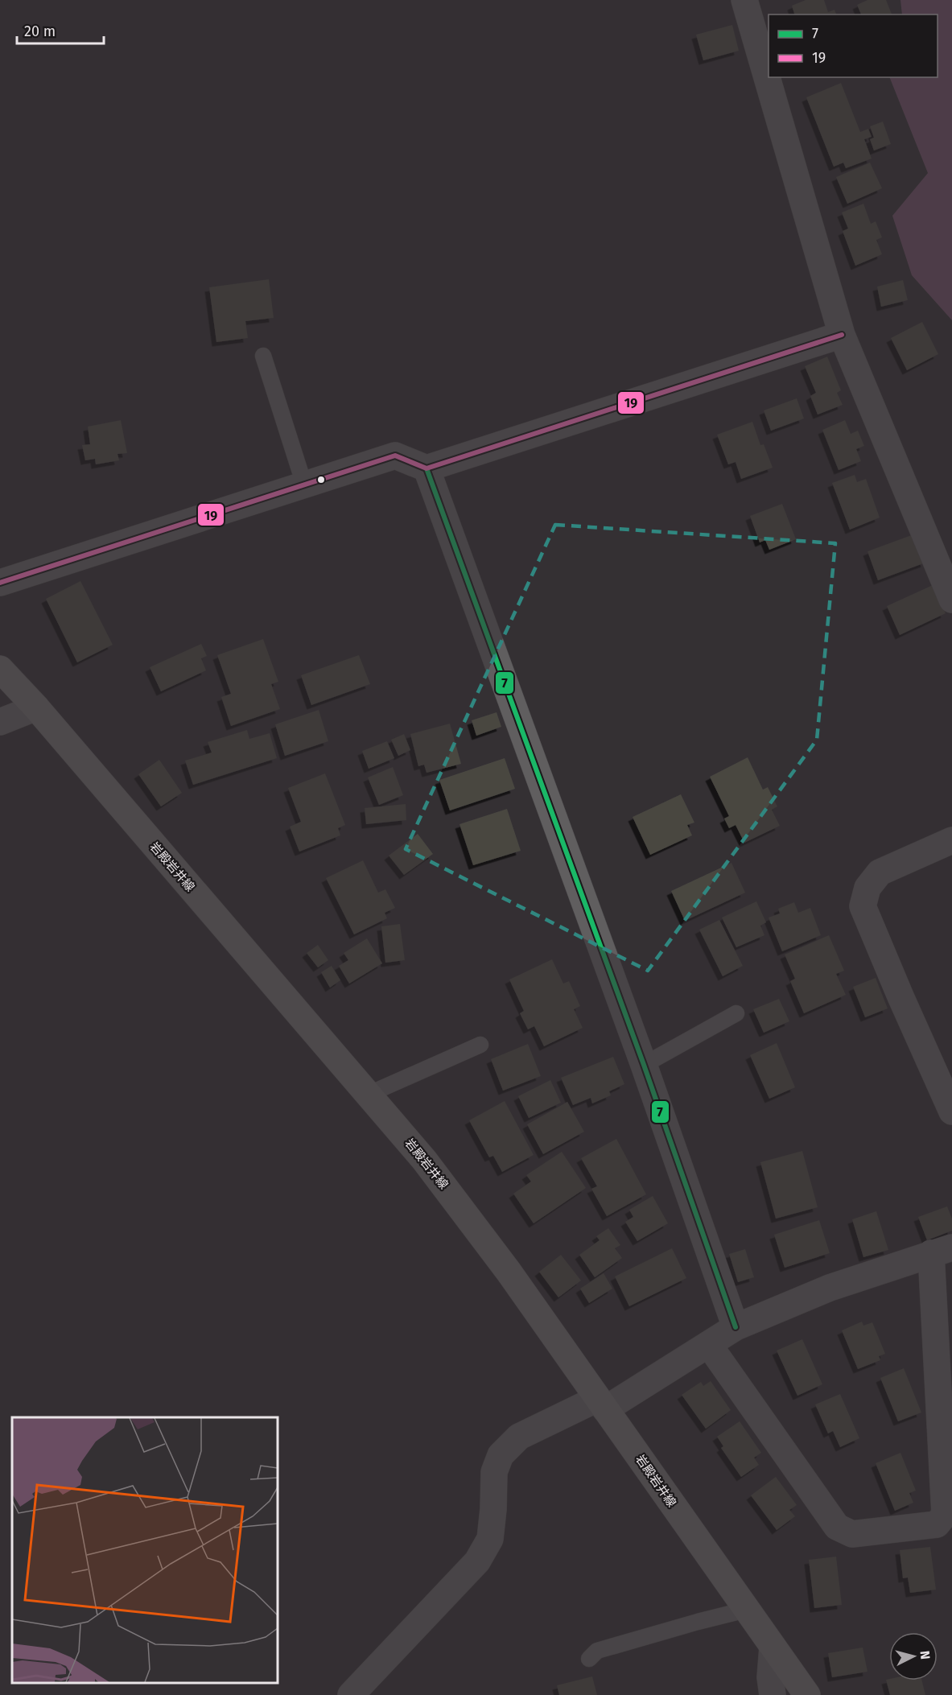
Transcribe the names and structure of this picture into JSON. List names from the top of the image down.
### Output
{
  "streets": {
    "main road": ["岩殿岩井線"]
  },
  "lines": ["transit line 19", "transit line 7"],
  "legend": ["7", "19"],
  "scale_bar": "20 m",
  "north": "right"
}
